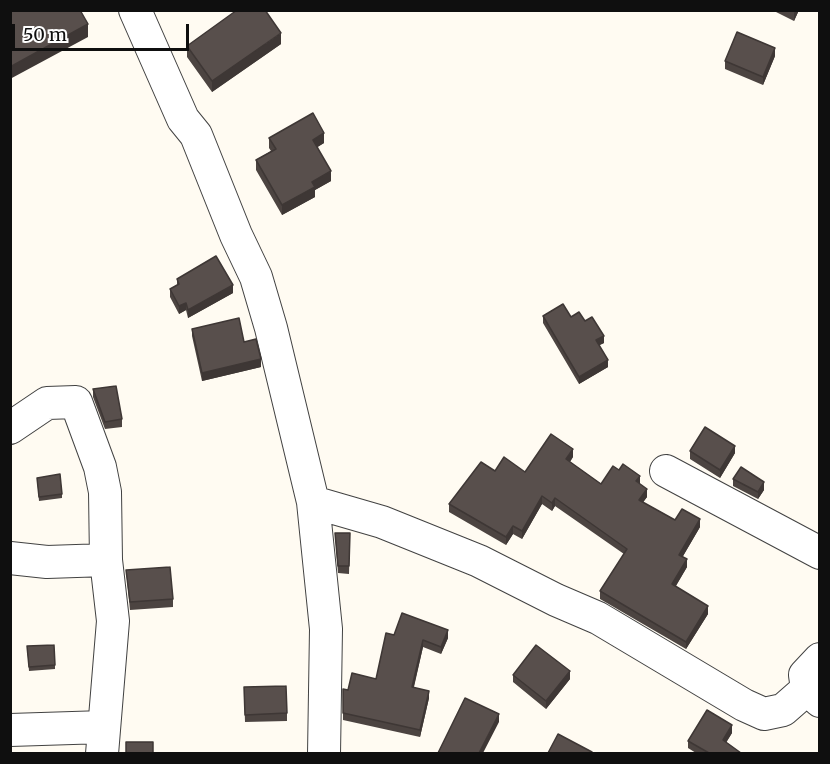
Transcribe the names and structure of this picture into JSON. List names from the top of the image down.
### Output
{
  "scale_bar": "50 m"
}
